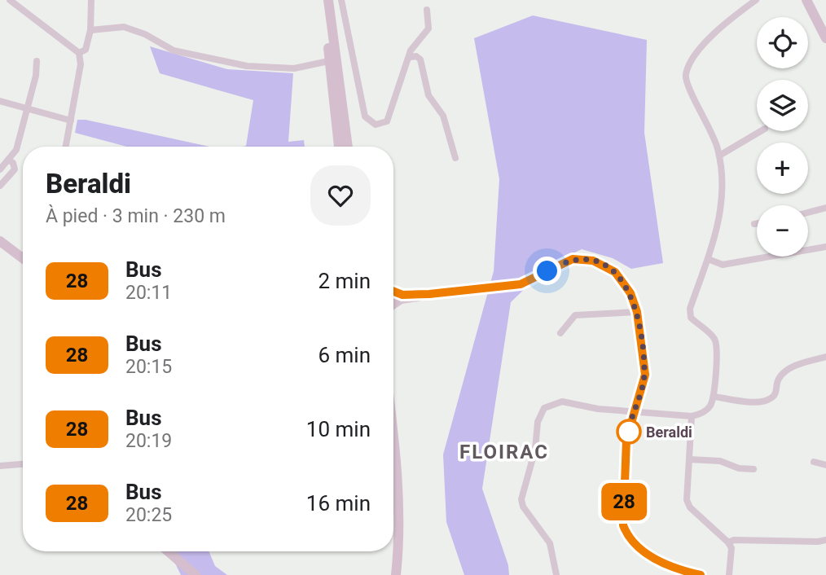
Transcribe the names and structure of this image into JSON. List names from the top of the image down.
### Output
{
  "districts": ["FLOIRAC"],
  "places": ["Beraldi"],
  "lines": ["bus line 28"],
  "page": {
    "on_map": "28",
    "map_buttons": ["+", "−"],
    "heading": ["Beraldi", "À pied · 3 min · 230 m"],
    "list": [
      {
        "mark": "28",
        "name": "Bus",
        "note": "20:11",
        "value": "2 min"
      },
      {
        "mark": "28",
        "name": "Bus",
        "note": "20:15",
        "value": "6 min"
      },
      {
        "mark": "28",
        "name": "Bus",
        "note": "20:19",
        "value": "10 min"
      },
      {
        "mark": "28",
        "name": "Bus",
        "note": "20:25",
        "value": "16 min"
      }
    ]
  }
}
